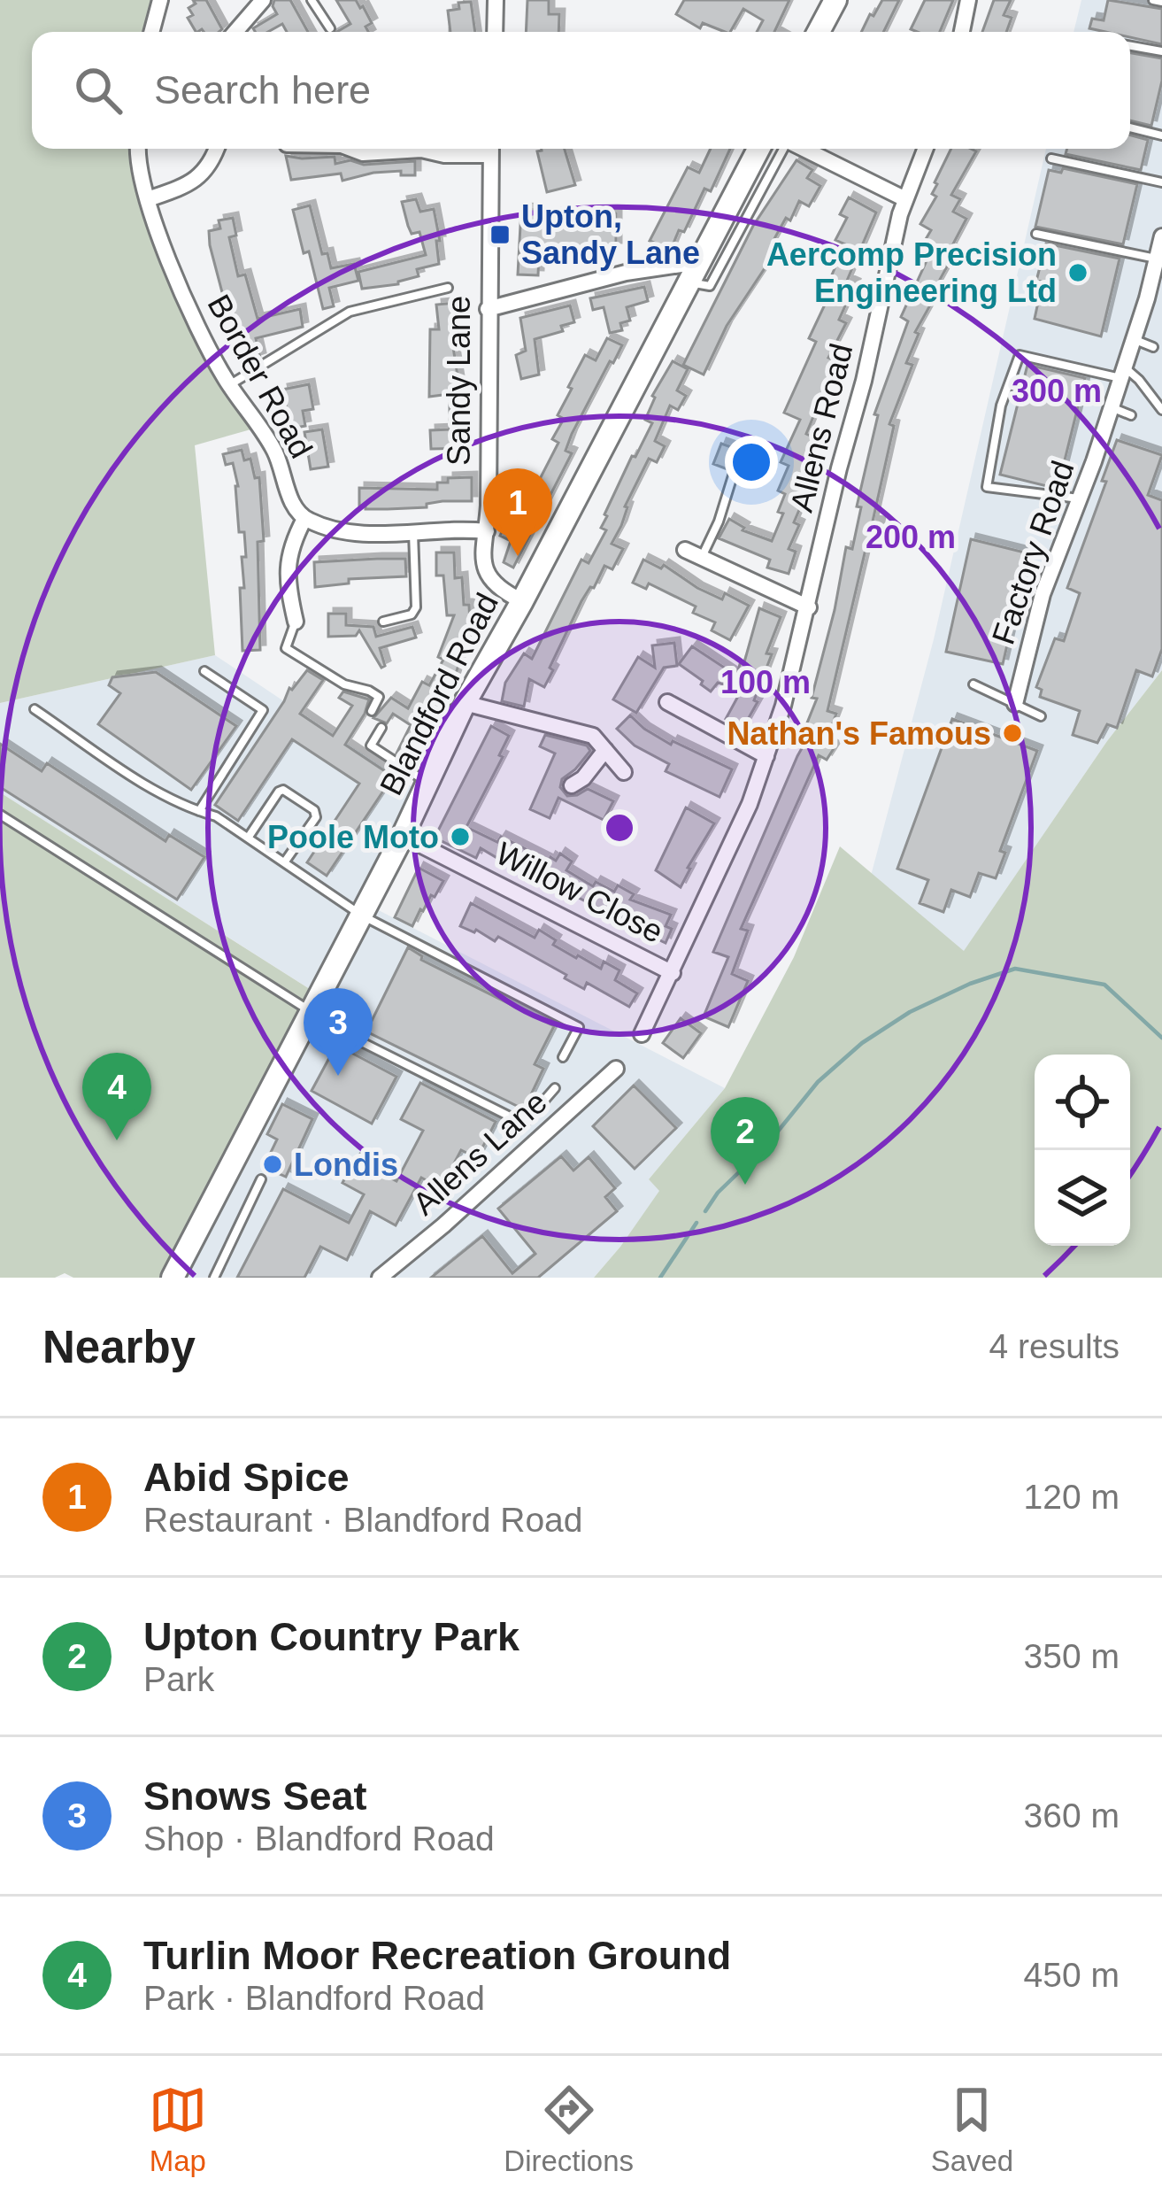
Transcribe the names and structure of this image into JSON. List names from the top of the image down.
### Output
{
  "streets": {
    "main road": ["Blandford Road"],
    "street": [
      "Border Road",
      "Sandy Lane",
      "Allens Road",
      "Factory Road",
      "Willow Close",
      "Allens Lane"
    ]
  },
  "crossings": [
    ["Sandy Lane", "Blandford Road"],
    ["Allens Road", "Willow Close"],
    ["Blandford Road", "Willow Close"]
  ],
  "places": {
    "transit": ["Upton, Sandy Lane"],
    "other": [
      "Aercomp Precision Engineering Ltd",
      "Nathan's Famous",
      "Poole Moto",
      "Londis"
    ]
  },
  "page": {
    "search": "Search here",
    "pins": [
      "1",
      "3",
      "4",
      "2"
    ],
    "heading": ["Nearby", "4 results"],
    "list": [
      {
        "mark": "1",
        "name": "Abid Spice",
        "note": "Restaurant · Blandford Road",
        "value": "120 m"
      },
      {
        "mark": "2",
        "name": "Upton Country Park",
        "note": "Park",
        "value": "350 m"
      },
      {
        "mark": "3",
        "name": "Snows Seat",
        "note": "Shop · Blandford Road",
        "value": "360 m"
      },
      {
        "mark": "4",
        "name": "Turlin Moor Recreation Ground",
        "note": "Park · Blandford Road",
        "value": "450 m"
      }
    ],
    "nav": ["Map", "Directions", "Saved"]
  },
  "rings": ["300 m", "200 m", "100 m"]
}
